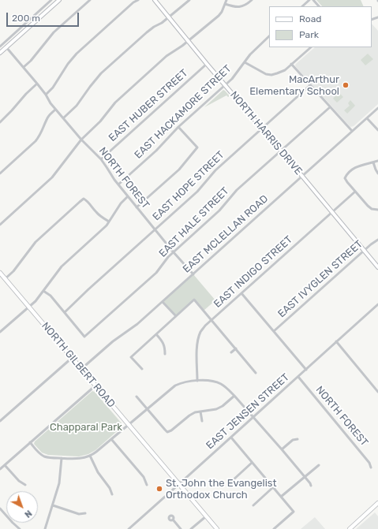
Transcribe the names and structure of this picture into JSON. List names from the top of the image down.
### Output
{
  "streets": {
    "main road": ["NORTH GILBERT ROAD"],
    "street": [
      "EAST HUBER STREET",
      "EAST HACKAMORE STREET",
      "NORTH HARRIS DRIVE",
      "NORTH FOREST",
      "EAST HOPE STREET",
      "EAST HALE STREET",
      "EAST MCLELLAN ROAD",
      "EAST INDIGO STREET",
      "EAST IVYGLEN STREET",
      "EAST JENSEN STREET"
    ]
  },
  "crossings": [
    ["EAST HUBER STREET", "NORTH HARRIS DRIVE"],
    ["EAST HUBER STREET", "NORTH FOREST"],
    ["EAST HACKAMORE STREET", "NORTH HARRIS DRIVE"],
    ["EAST HACKAMORE STREET", "NORTH FOREST"],
    ["NORTH HARRIS DRIVE", "EAST HOPE STREET"],
    ["NORTH HARRIS DRIVE", "EAST HALE STREET"],
    ["NORTH HARRIS DRIVE", "EAST MCLELLAN ROAD"],
    ["NORTH HARRIS DRIVE", "EAST INDIGO STREET"],
    ["NORTH HARRIS DRIVE", "EAST IVYGLEN STREET"],
    ["NORTH FOREST", "EAST HOPE STREET"],
    ["NORTH FOREST", "EAST HALE STREET"],
    ["NORTH FOREST", "EAST MCLELLAN ROAD"],
    ["NORTH FOREST", "EAST JENSEN STREET"],
    ["EAST HOPE STREET", "EAST HALE STREET"],
    ["EAST MCLELLAN ROAD", "NORTH GILBERT ROAD"],
    ["NORTH GILBERT ROAD", "EAST JENSEN STREET"]
  ],
  "parks": ["Chapparal Park"],
  "places": ["MacArthur Elementary School", "St. John the Evangelist Orthodox Church"],
  "legend": ["Road", "Park"],
  "scale_bar": "200 m",
  "north": "bottom right"
}
